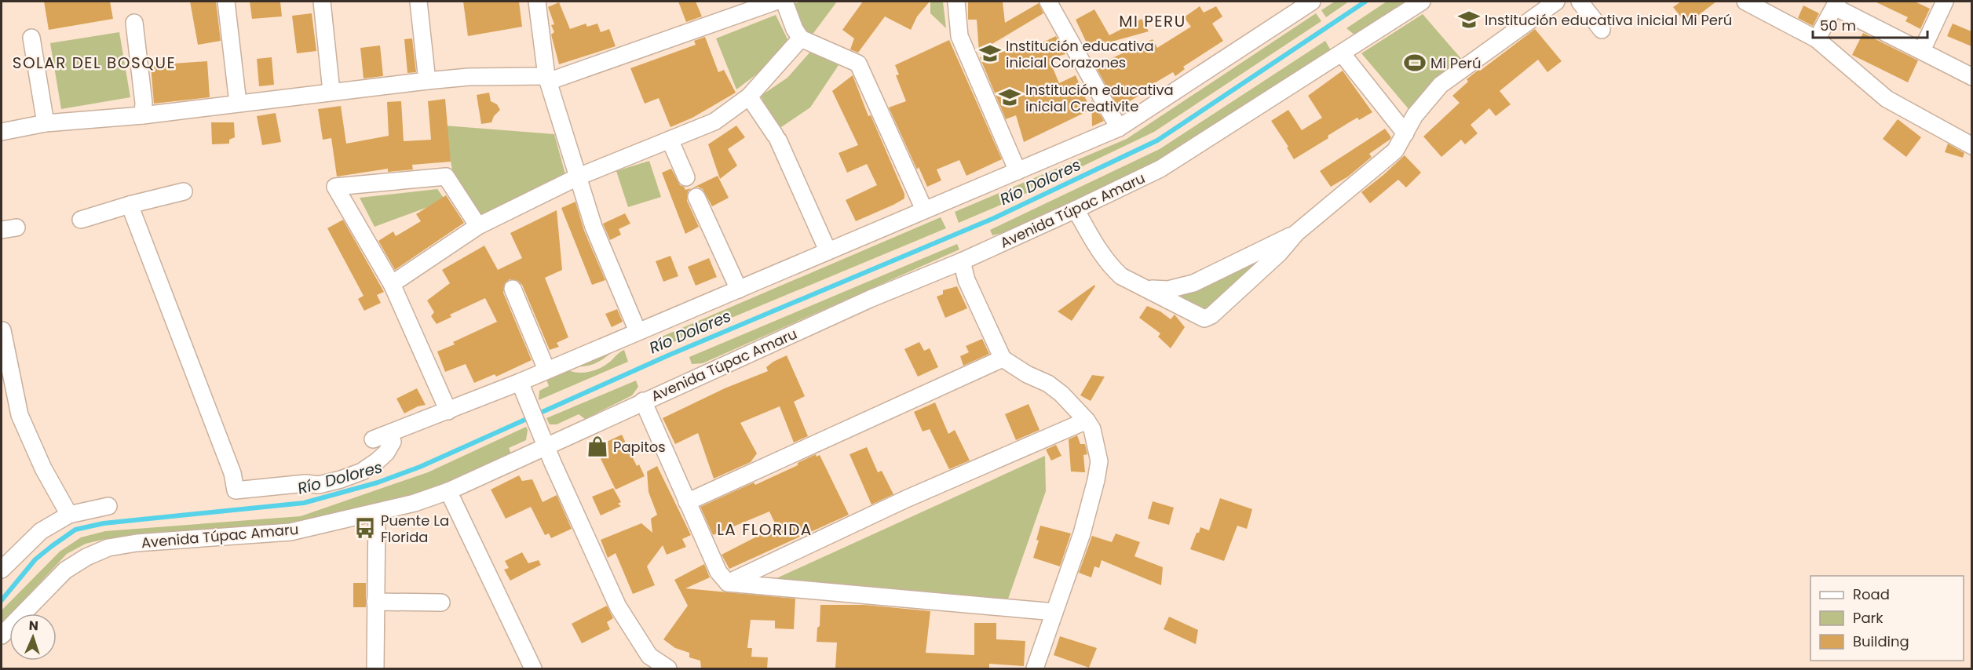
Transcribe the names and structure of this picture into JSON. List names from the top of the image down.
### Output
{
  "streets": {
    "street": ["Avenida Túpac Amaru"]
  },
  "districts": ["MI PERU", "SOLAR DEL BOSQUE", "LA FLORIDA"],
  "water": ["Río Dolores"],
  "places": {
    "school or university": ["Institución educativa inicial Mi Perú", "Institución educativa inicial Corazones", "Institución educativa inicial Creativite"],
    "sports": ["Mi Perú"],
    "shop": ["Papitos"],
    "bus stop": ["Puente La Florida"]
  },
  "legend": ["Road", "Park", "Building"],
  "scale_bar": "50 m",
  "north": "top"
}
